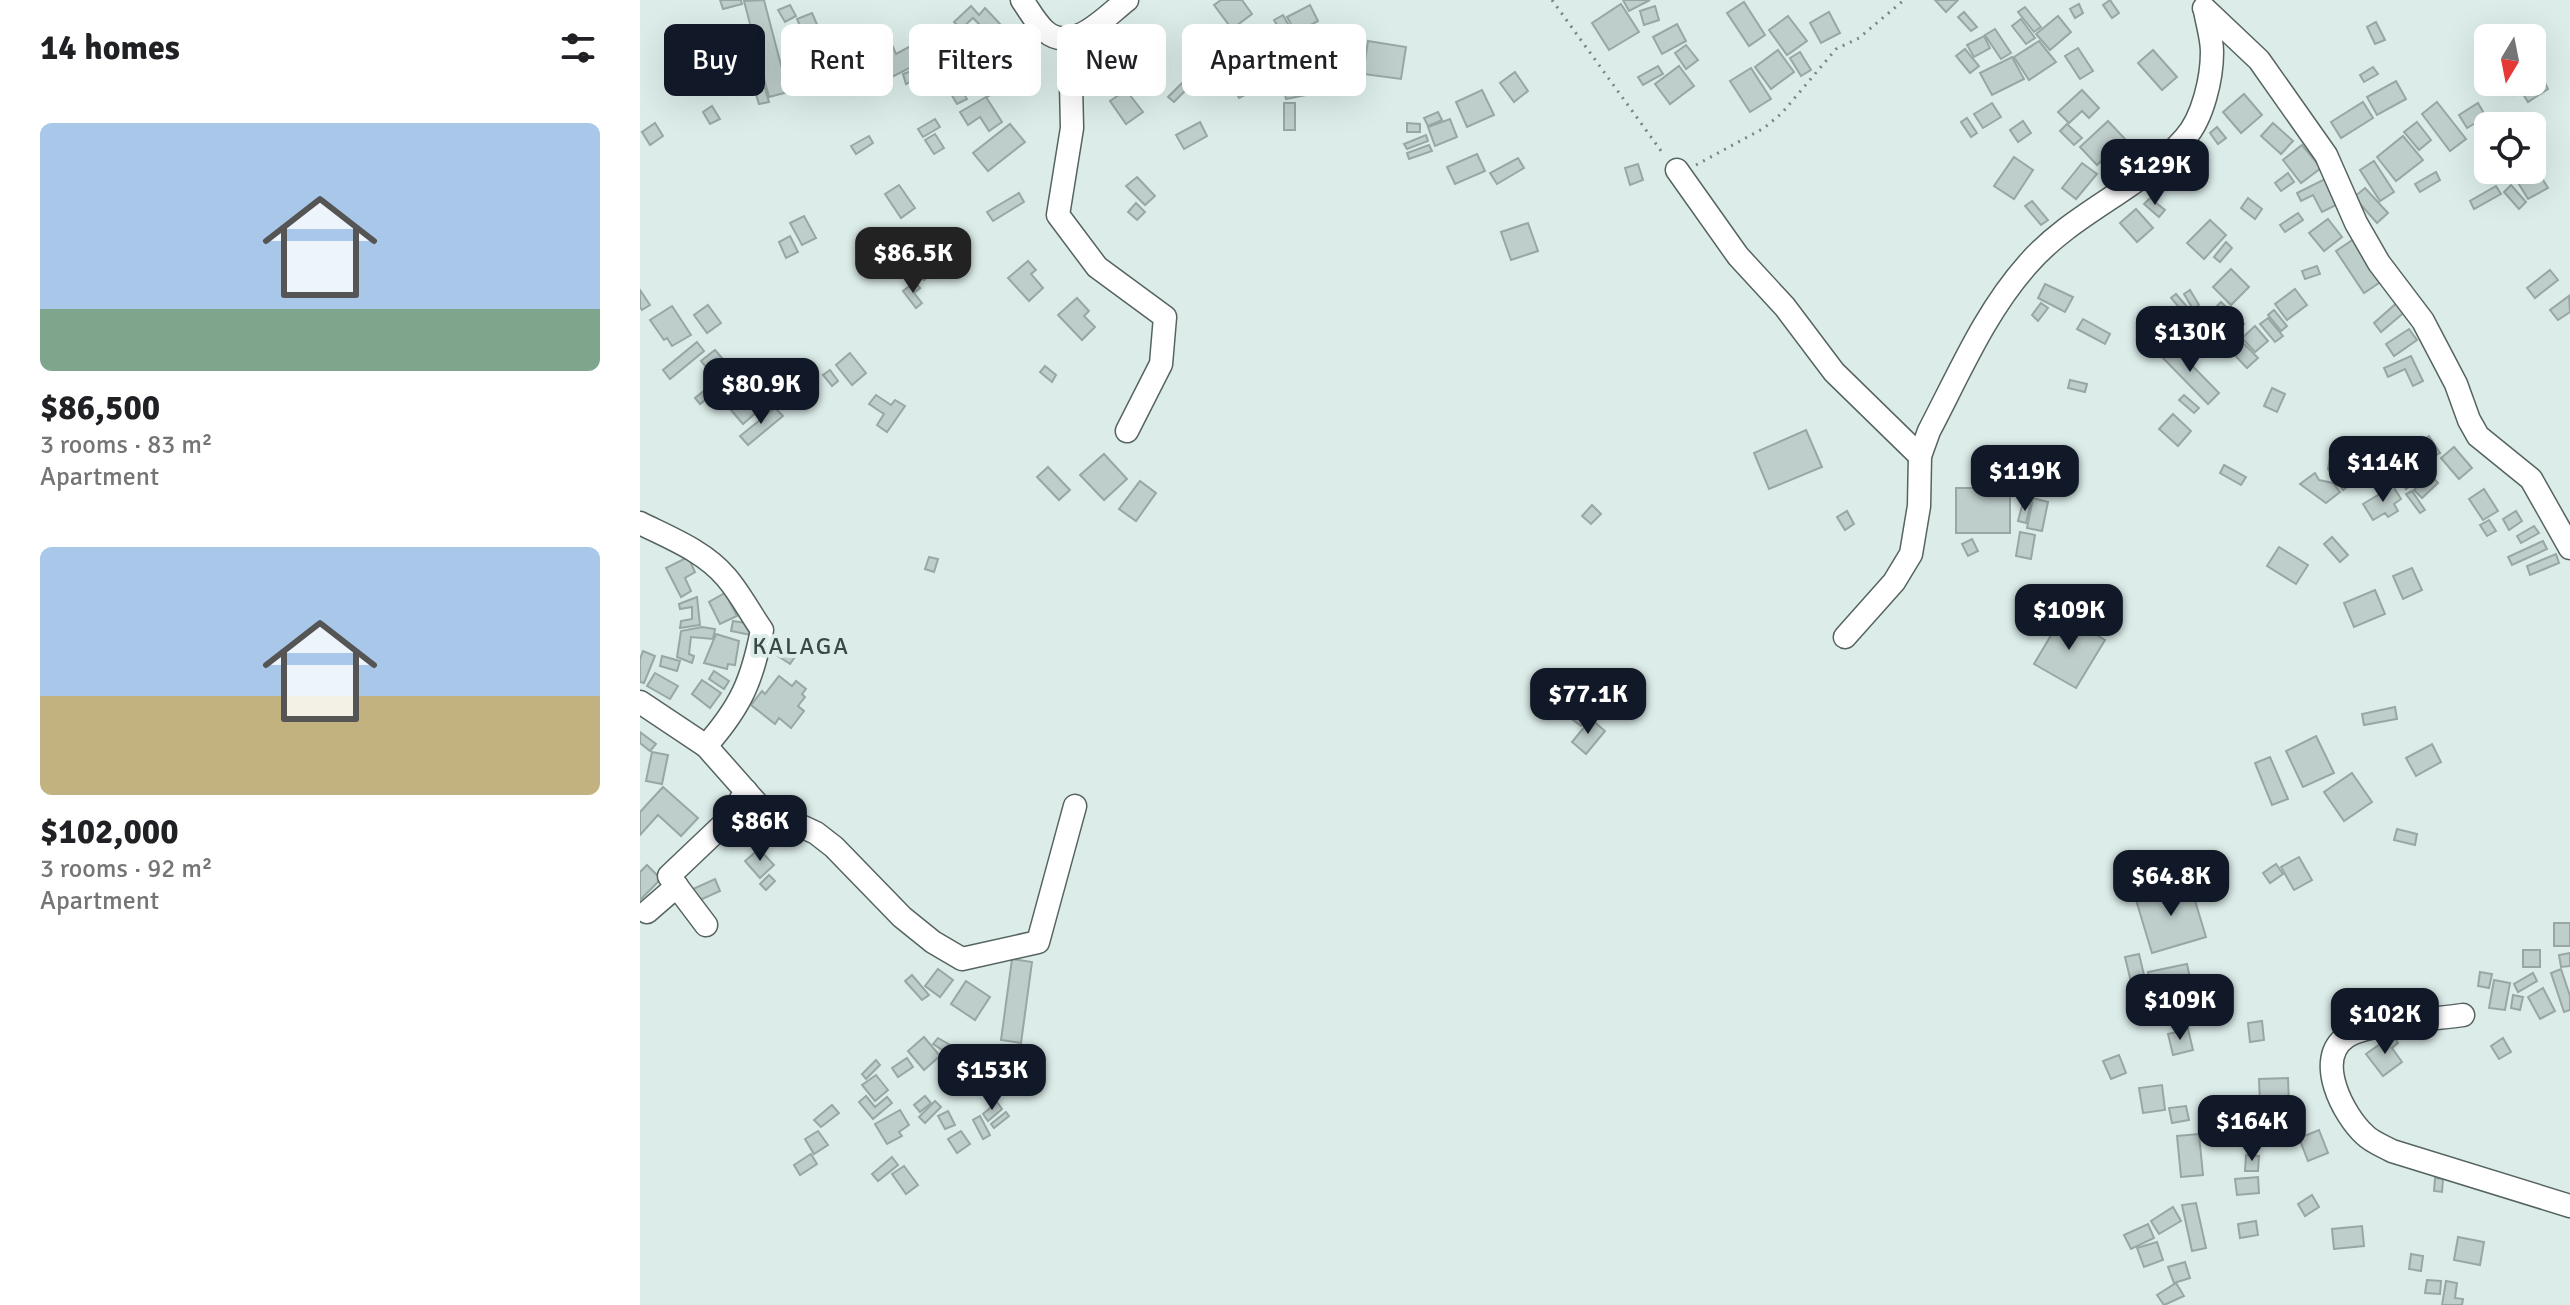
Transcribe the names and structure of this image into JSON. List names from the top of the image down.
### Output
{
  "districts": ["KALAGA"],
  "north": "bottom",
  "page": {
    "heading": "14 homes",
    "chip": [
      "Buy",
      "Rent",
      "Filters",
      "New",
      "Apartment"
    ],
    "list": [
      {
        "name": "$86,500",
        "note": "3 rooms · 83 m² · Apartment"
      },
      {
        "name": "$102,000",
        "note": "3 rooms · 92 m² · Apartment"
      }
    ],
    "price": [
      "$129K",
      "$86.5K",
      "$130K",
      "$80.9K",
      "$114K",
      "$119K",
      "$109K",
      "$77.1K",
      "$86K",
      "$64.8K",
      "$109K",
      "$102K",
      "$153K",
      "$164K"
    ]
  }
}
